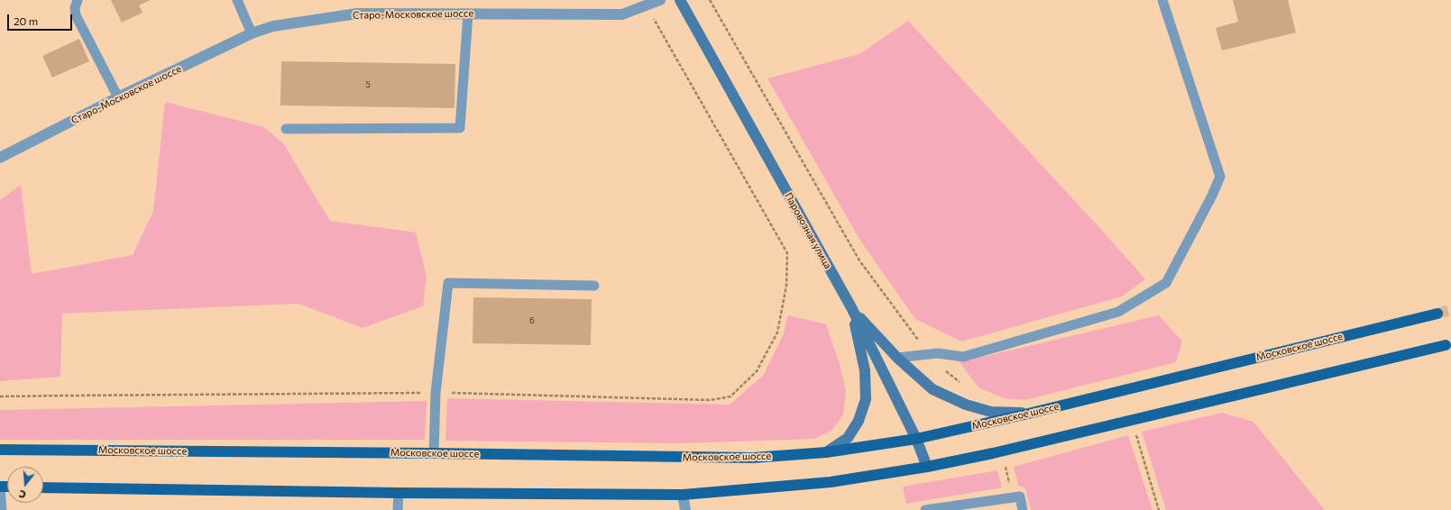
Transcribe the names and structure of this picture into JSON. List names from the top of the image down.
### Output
{
  "streets": {
    "main road": ["Паровозная улица", "Московское шоссе"],
    "street": ["Старо-Московское шоссе"]
  },
  "crossings": [
    ["Паровозная улица", "Московское шоссе"]
  ],
  "house_numbers": ["5", "6"],
  "scale_bar": "20 m",
  "north": "bottom"
}
